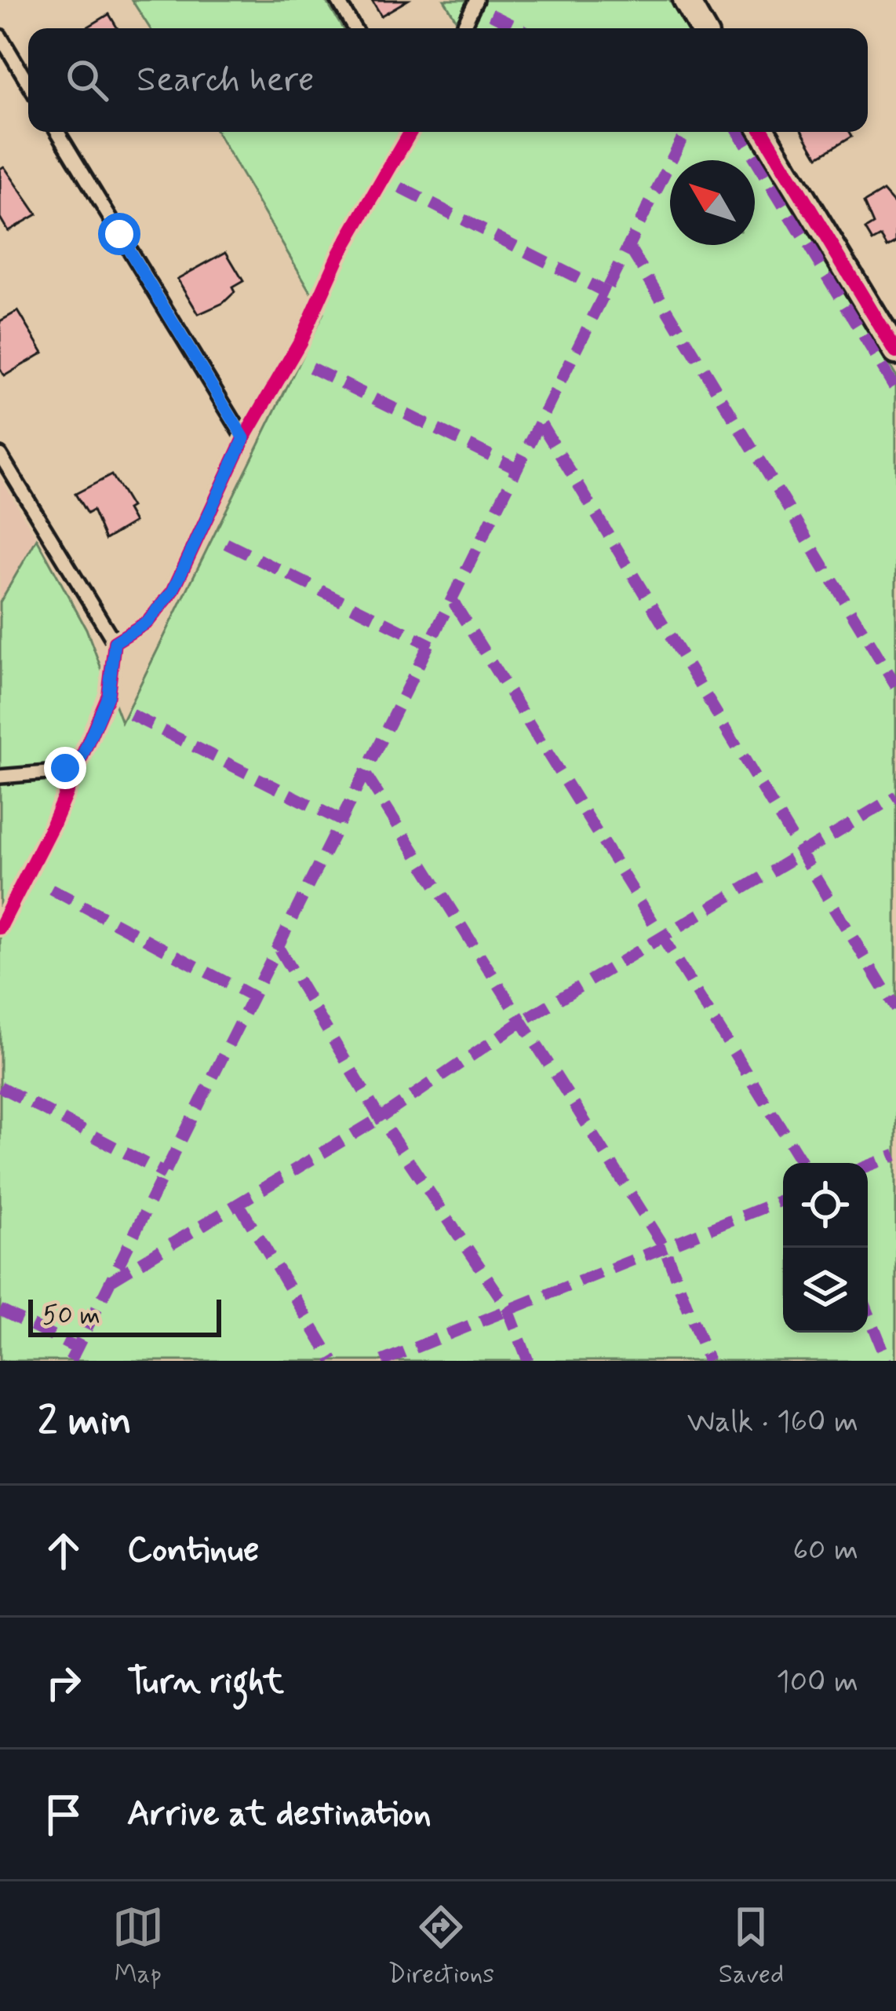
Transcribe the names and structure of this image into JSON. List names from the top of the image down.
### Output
{
  "scale_bar": "50 m",
  "north": "top left",
  "page": {
    "search": "Search here",
    "scale": "50 m",
    "heading": ["2 min", "Walk · 160 m"],
    "list": [
      ["Continue", "60 m"],
      ["Turn right", "100 m"],
      "Arrive at destination"
    ],
    "nav": ["Map", "Directions", "Saved"]
  }
}
